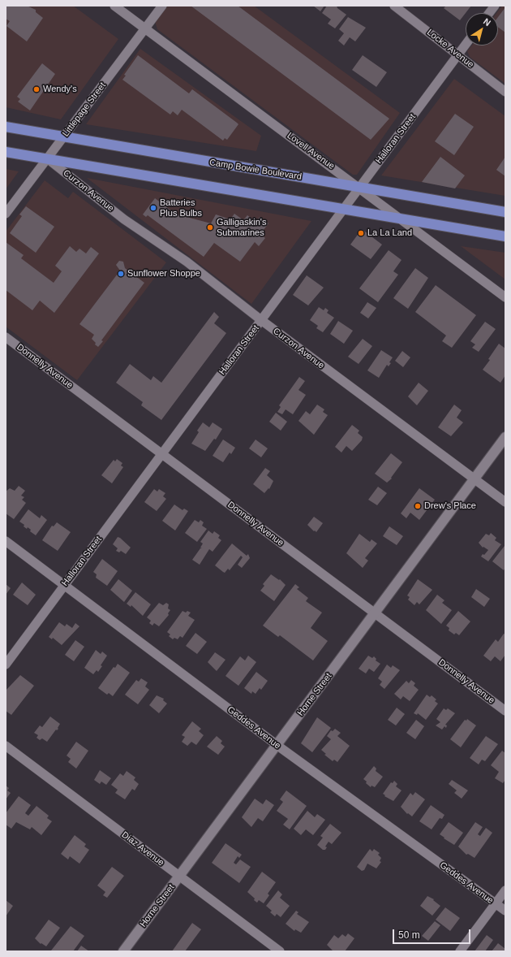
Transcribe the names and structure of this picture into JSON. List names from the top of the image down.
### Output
{
  "streets": {
    "main road": ["Camp Bowie Boulevard"],
    "street": [
      "Locke Avenue",
      "Littlepage Street",
      "Halloran Street",
      "Lovell Avenue",
      "Curzon Avenue",
      "Donnelly Avenue",
      "Horne Street",
      "Geddes Avenue",
      "Diaz Avenue"
    ]
  },
  "crossings": [
    ["Locke Avenue", "Halloran Street"],
    ["Littlepage Street", "Lovell Avenue"],
    ["Littlepage Street", "Camp Bowie Boulevard"],
    ["Littlepage Street", "Curzon Avenue"],
    ["Halloran Street", "Lovell Avenue"],
    ["Halloran Street", "Camp Bowie Boulevard"],
    ["Halloran Street", "Curzon Avenue"],
    ["Halloran Street", "Donnelly Avenue"],
    ["Halloran Street", "Geddes Avenue"],
    ["Lovell Avenue", "Camp Bowie Boulevard"],
    ["Curzon Avenue", "Horne Street"],
    ["Donnelly Avenue", "Horne Street"],
    ["Horne Street", "Geddes Avenue"],
    ["Horne Street", "Diaz Avenue"]
  ],
  "places": [
    "Wendy's",
    "Batteries Plus Bulbs",
    "Galligaskin's Submarines",
    "La La Land",
    "Sunflower Shoppe",
    "Drew's Place"
  ],
  "scale_bar": "50 m",
  "north": "top right"
}
